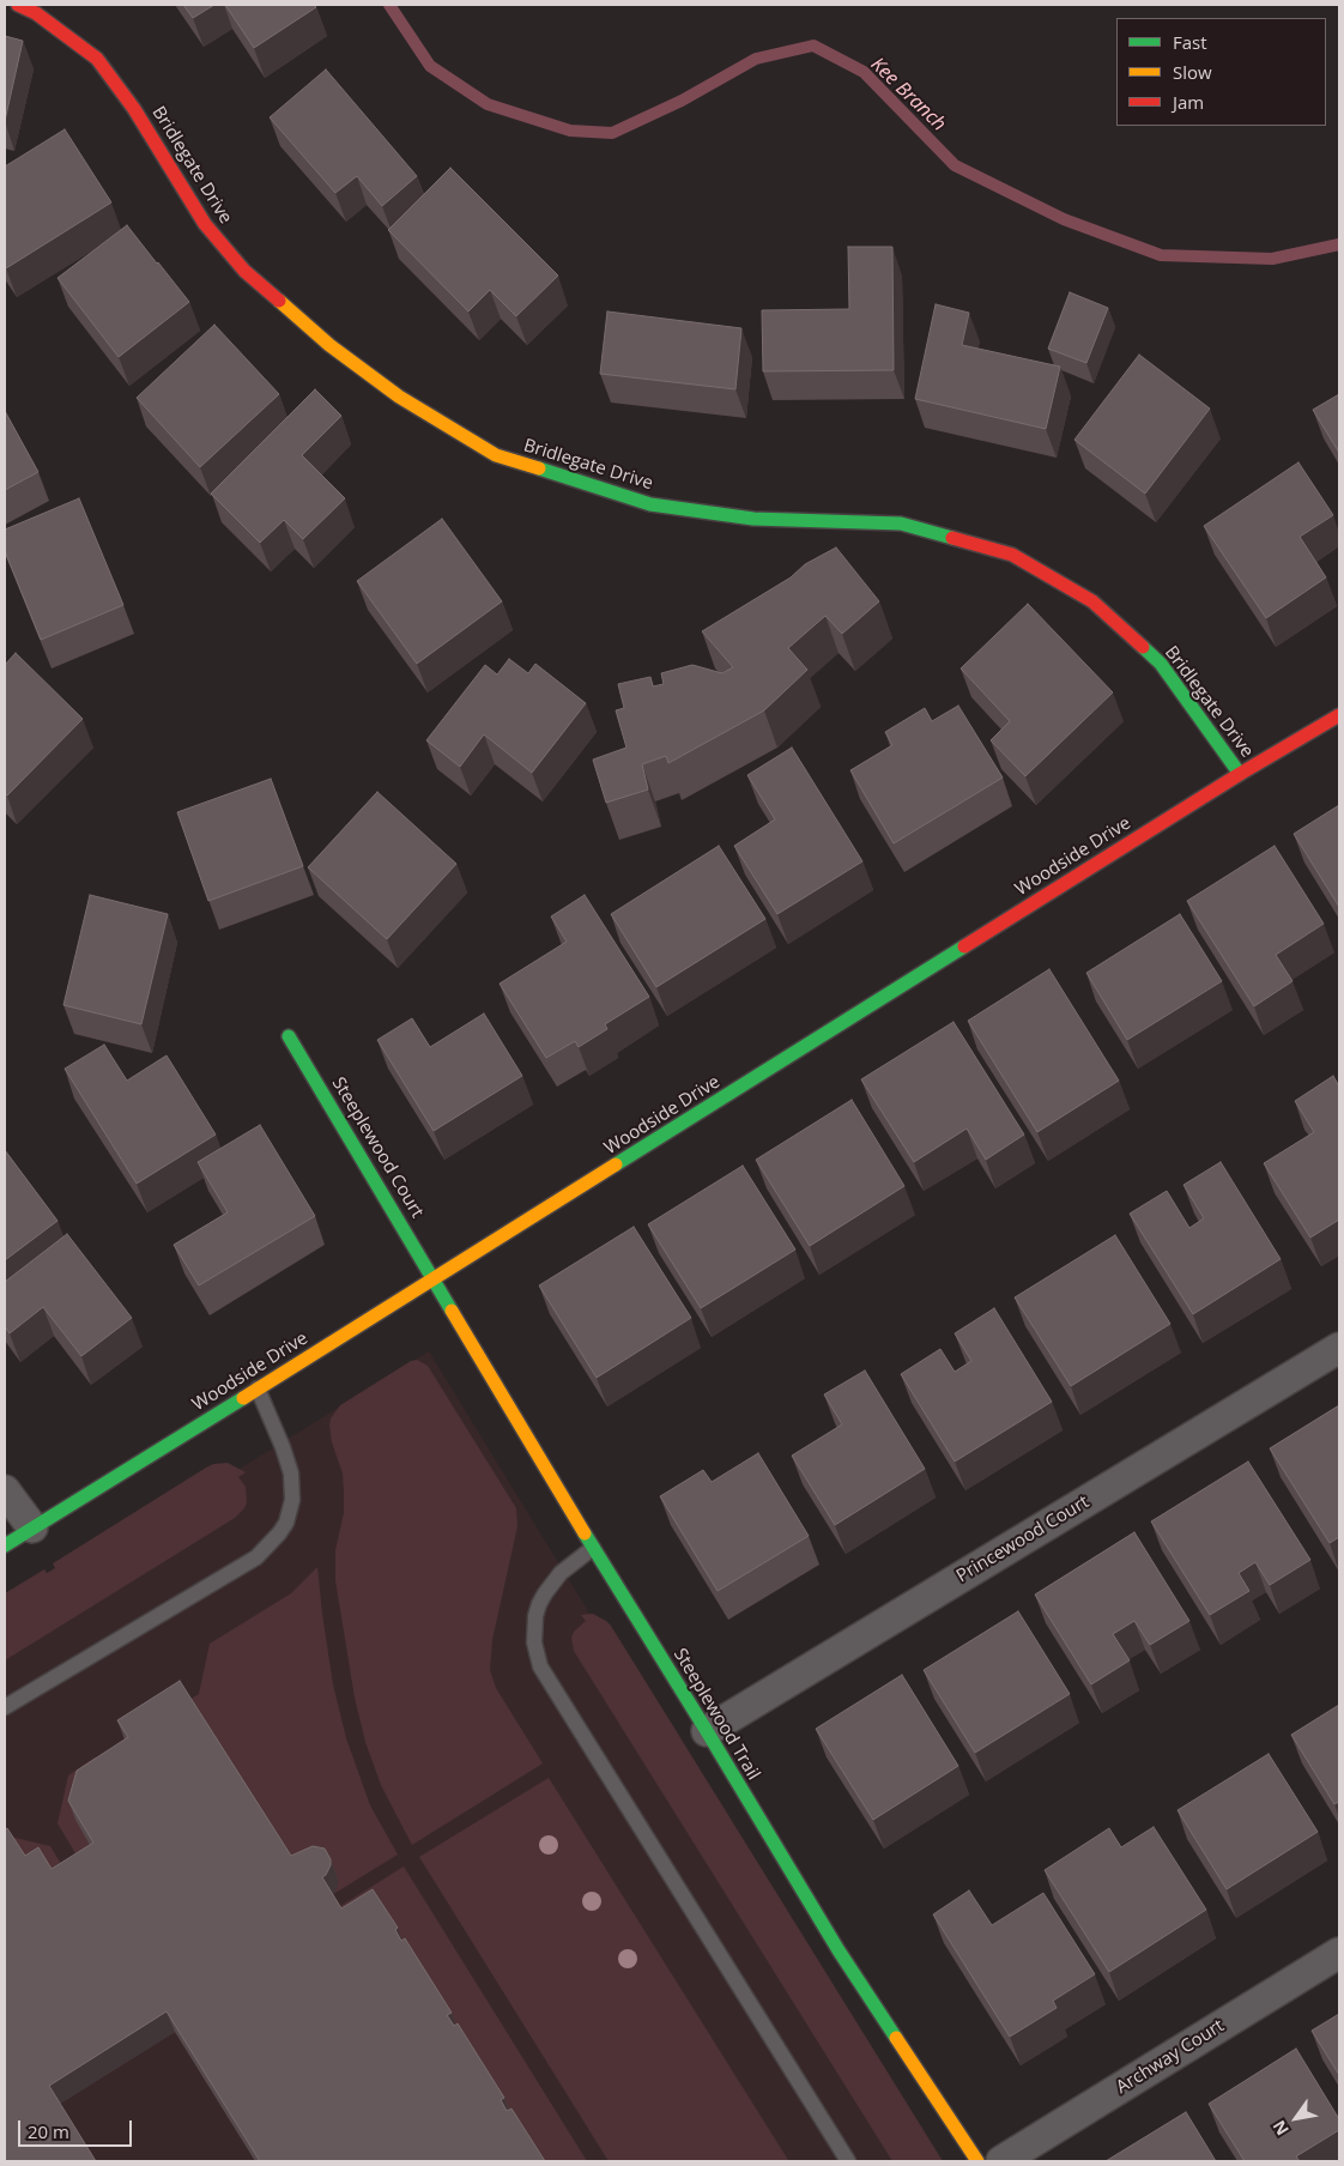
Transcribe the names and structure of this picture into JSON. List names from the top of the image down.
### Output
{
  "streets": {
    "street": [
      "Bridlegate Drive",
      "Woodside Drive",
      "Steeplewood Court",
      "Princewood Court",
      "Steeplewood Trail",
      "Archway Court"
    ]
  },
  "crossings": [
    ["Bridlegate Drive", "Woodside Drive"],
    ["Woodside Drive", "Steeplewood Court"],
    ["Woodside Drive", "Steeplewood Trail"],
    ["Steeplewood Court", "Steeplewood Trail"],
    ["Princewood Court", "Steeplewood Trail"]
  ],
  "water": ["Kee Branch"],
  "legend": ["Fast", "Slow", "Jam"],
  "scale_bar": "20 m",
  "north": "bottom left"
}
